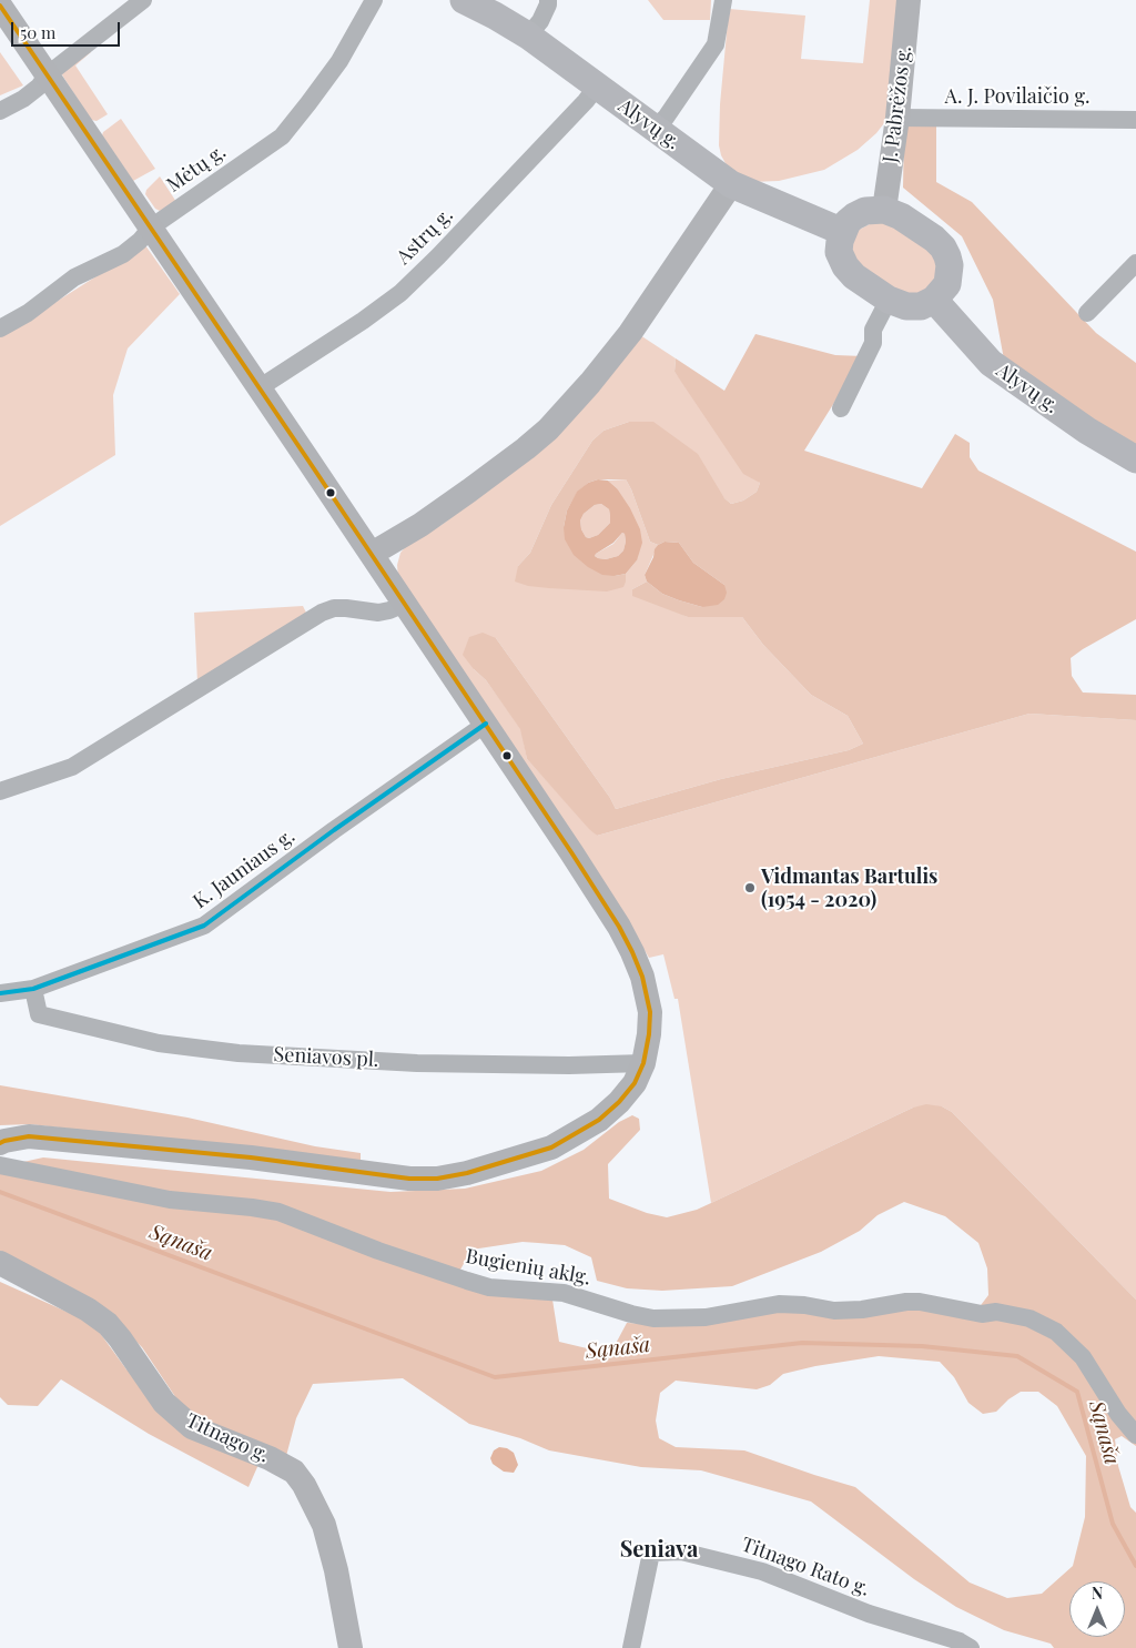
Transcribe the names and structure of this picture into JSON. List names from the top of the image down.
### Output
{
  "streets": {
    "main road": ["J. Pabrėžos g.", "Alyvų g.", "Titnago g."],
    "street": [
      "A. J. Povilaičio g.",
      "Mėtų g.",
      "Astrų g.",
      "K. Jauniaus g.",
      "Seniavos pl.",
      "Bugienių aklg.",
      "Titnago Rato g."
    ]
  },
  "crossings": [
    ["A. J. Povilaičio g.", "J. Pabrėžos g."],
    ["J. Pabrėžos g.", "Alyvų g."],
    ["Alyvų g.", "Astrų g."],
    ["K. Jauniaus g.", "Seniavos pl."]
  ],
  "districts": ["Seniava"],
  "water": ["Sąnaša"],
  "places": ["Vidmantas Bartulis (1954 - 2020)"],
  "scale_bar": "50 m",
  "north": "top"
}
